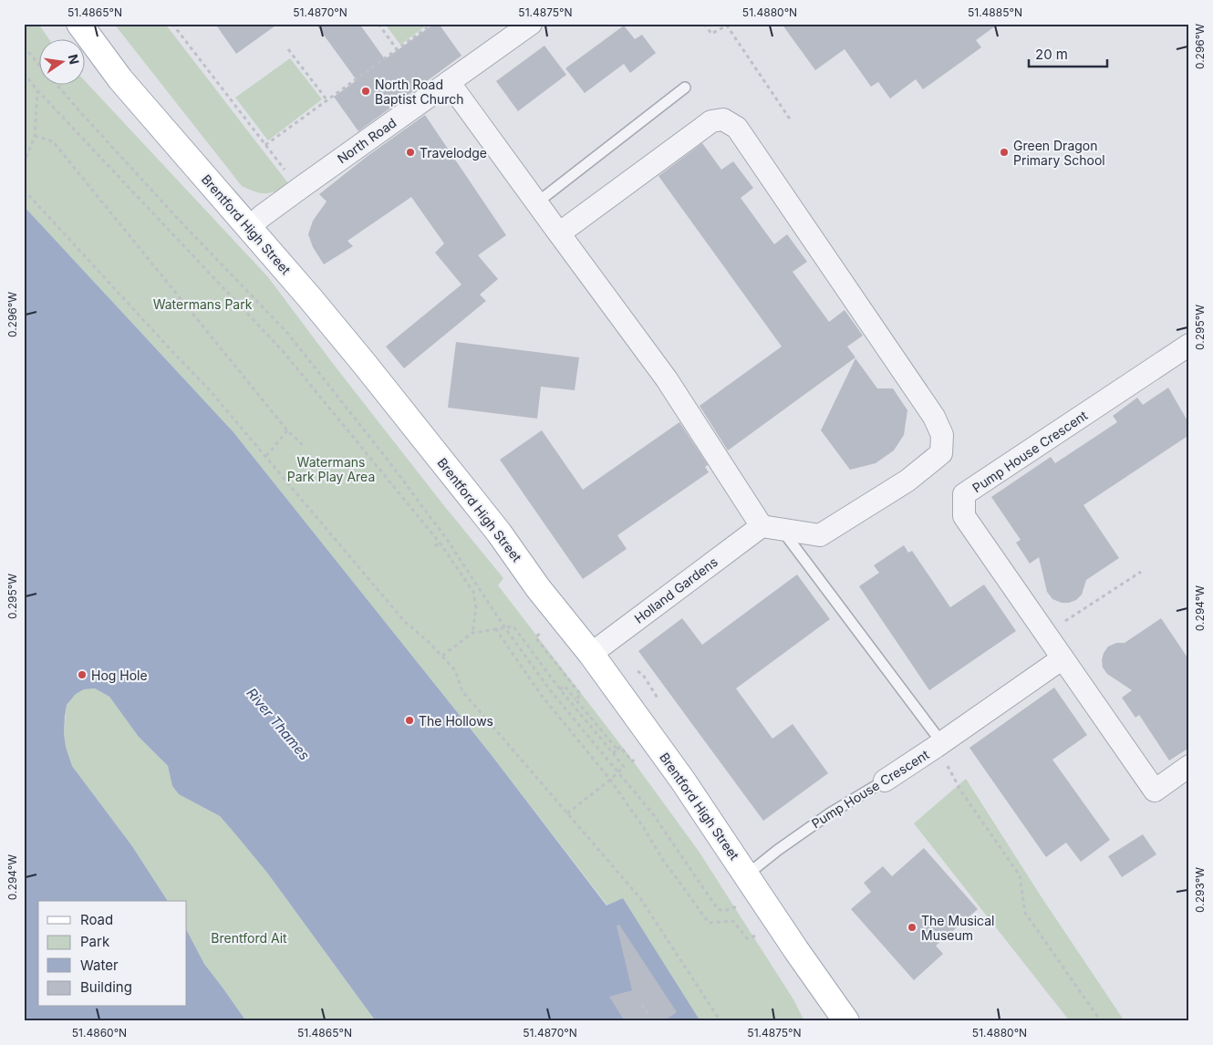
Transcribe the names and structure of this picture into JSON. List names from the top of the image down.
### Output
{
  "streets": {
    "main road": ["Brentford High Street"],
    "street": ["North Road", "Pump House Crescent", "Holland Gardens"]
  },
  "crossings": [
    ["North Road", "Brentford High Street"],
    ["Brentford High Street", "Pump House Crescent"],
    ["Brentford High Street", "Holland Gardens"]
  ],
  "water": ["River Thames"],
  "parks": ["Watermans Park", "Watermans Park Play Area", "Brentford Ait"],
  "places": [
    "North Road Baptist Church",
    "Travelodge",
    "Green Dragon Primary School",
    "Hog Hole",
    "The Hollows",
    "The Musical Museum"
  ],
  "legend": [
    "Road",
    "Park",
    "Water",
    "Building"
  ],
  "scale_bar": "20 m",
  "north": "right",
  "coordinates": [
    "51.4865°N",
    "51.4870°N",
    "51.4875°N",
    "51.4880°N",
    "51.4885°N",
    "0.296°W",
    "0.295°W",
    "0.294°W",
    "0.293°W",
    "51.4860°N"
  ]
}
